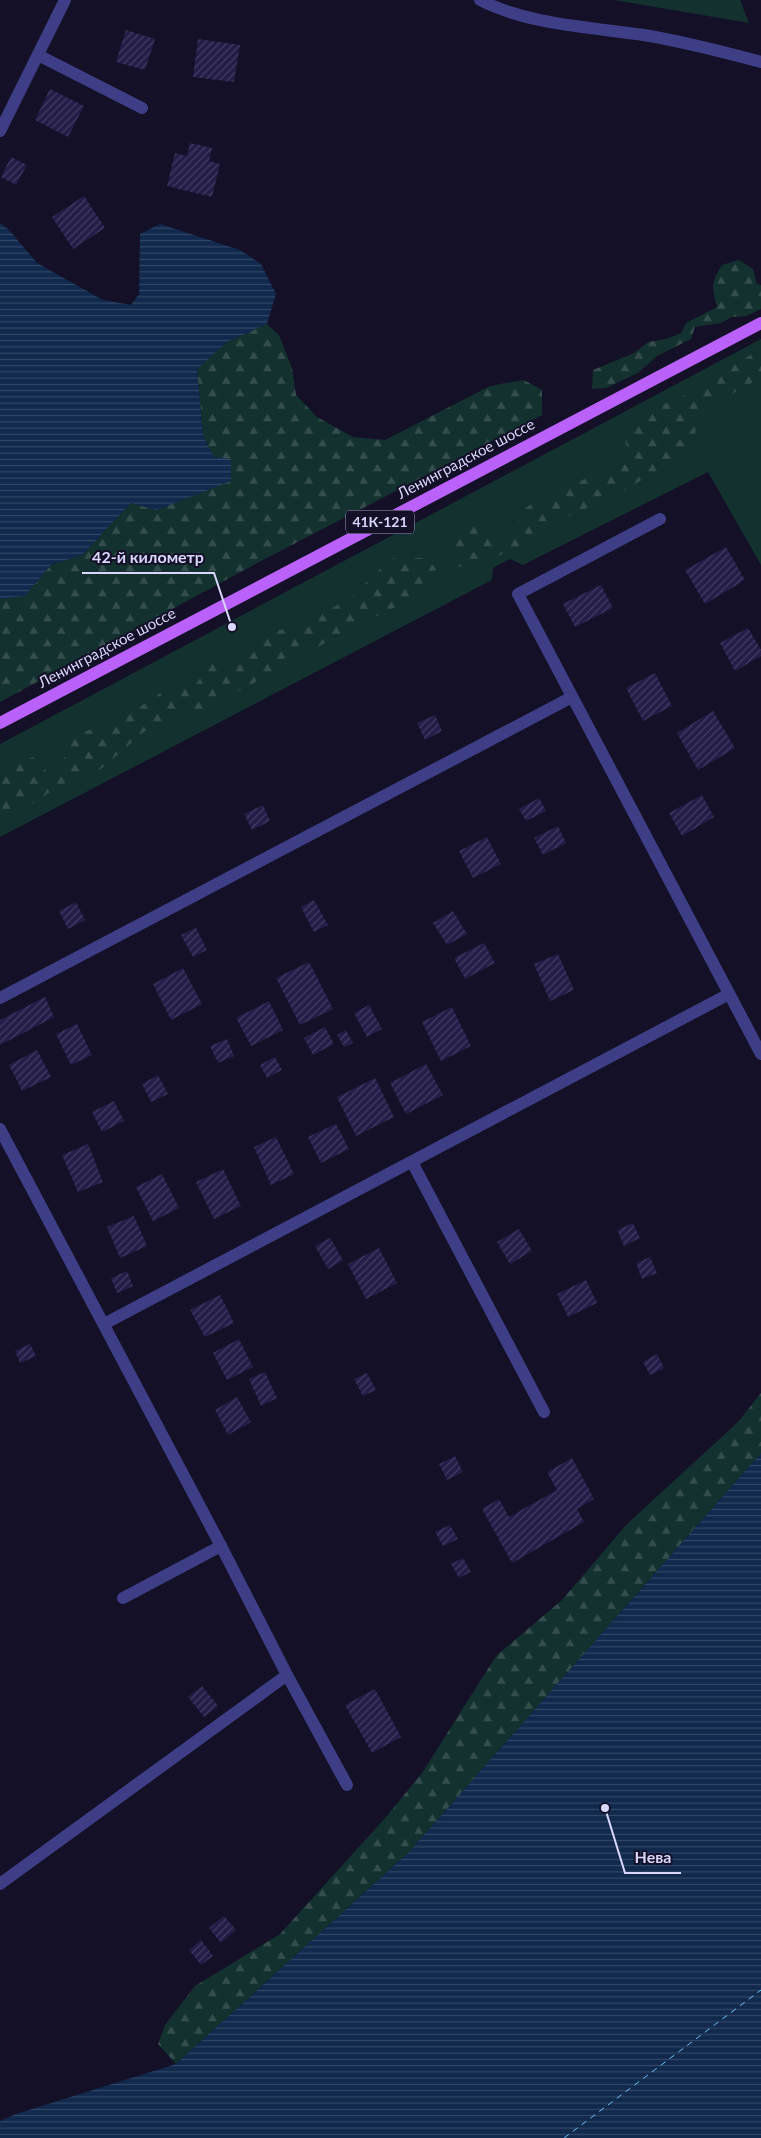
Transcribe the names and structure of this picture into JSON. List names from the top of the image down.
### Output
{
  "streets": {
    "main road": ["Ленинградское шоссе", "41К-121"]
  },
  "places": ["42-й километр", "Нева"]
}
